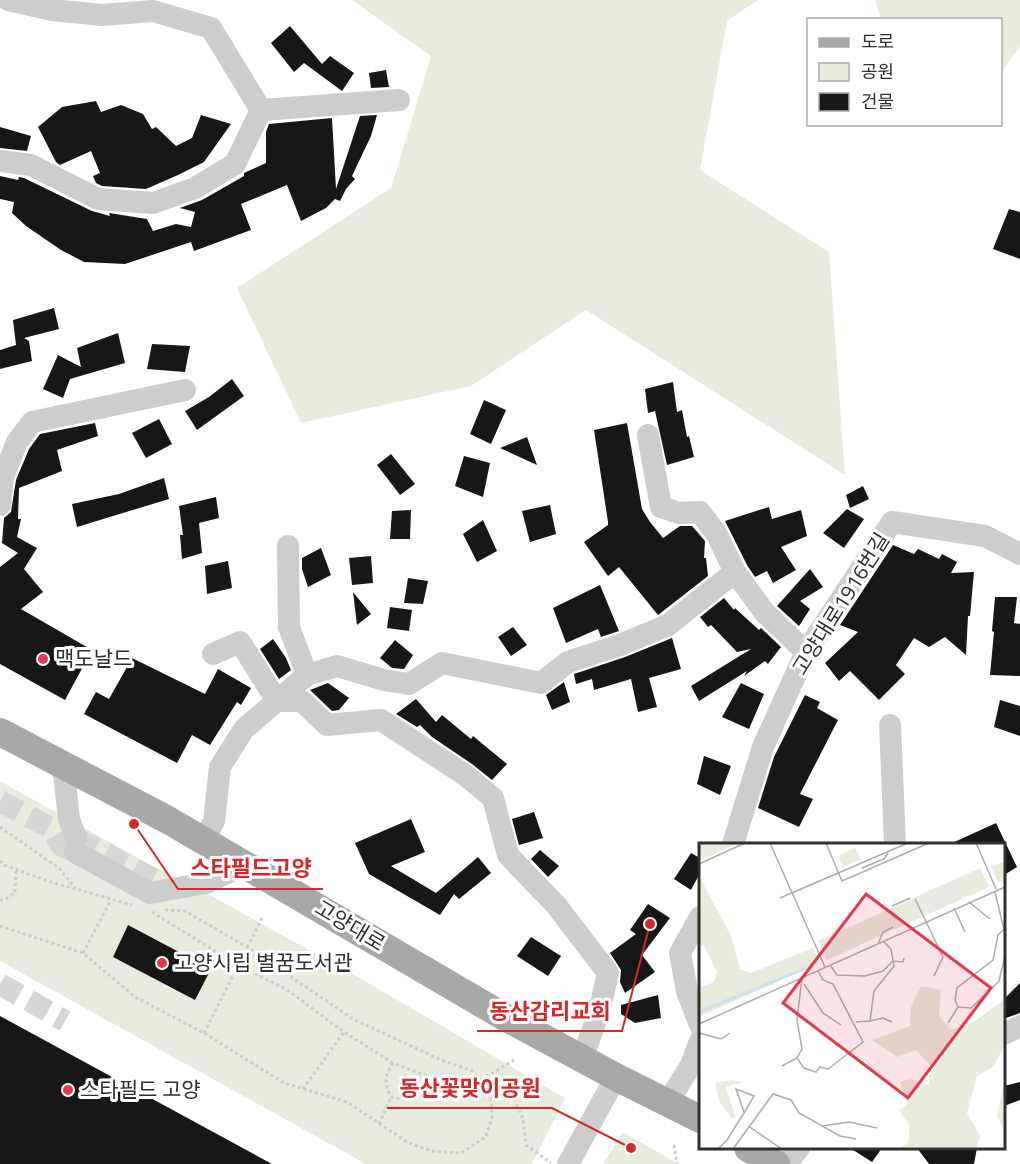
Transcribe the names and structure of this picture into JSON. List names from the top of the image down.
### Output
{
  "streets": {
    "main road": ["고양대로"],
    "street": ["고양대로1916번길"]
  },
  "places": [
    "맥도날드",
    "스타필드고양",
    "동산감리교회",
    "고양시립 별꿈도서관",
    "스타필드 고양",
    "동산꽃맞이공원"
  ],
  "legend": ["도로", "공원", "건물"]
}
